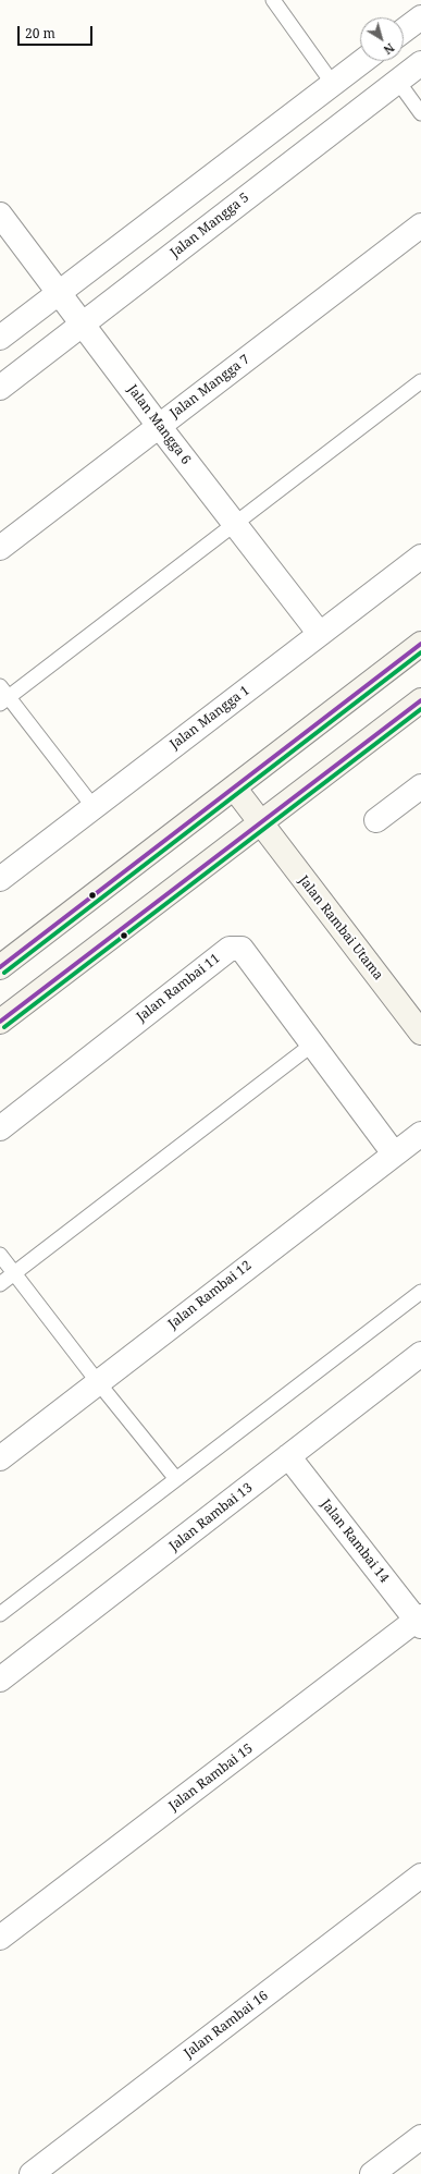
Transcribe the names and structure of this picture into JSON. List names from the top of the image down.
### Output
{
  "streets": {
    "main road": ["Jalan Rambai Utama"],
    "street": [
      "Jalan Mangga 5",
      "Jalan Mangga 7",
      "Jalan Mangga 6",
      "Jalan Mangga 1",
      "Jalan Rambai 11",
      "Jalan Rambai 12",
      "Jalan Rambai 13",
      "Jalan Rambai 14",
      "Jalan Rambai 15",
      "Jalan Rambai 16"
    ]
  },
  "crossings": [
    ["Jalan Mangga 5", "Jalan Mangga 6"],
    ["Jalan Mangga 7", "Jalan Mangga 6"],
    ["Jalan Mangga 6", "Jalan Mangga 1"],
    ["Jalan Rambai 11", "Jalan Rambai 12"],
    ["Jalan Rambai 13", "Jalan Rambai 14"],
    ["Jalan Rambai 14", "Jalan Rambai 15"]
  ],
  "scale_bar": "20 m",
  "north": "bottom right"
}
